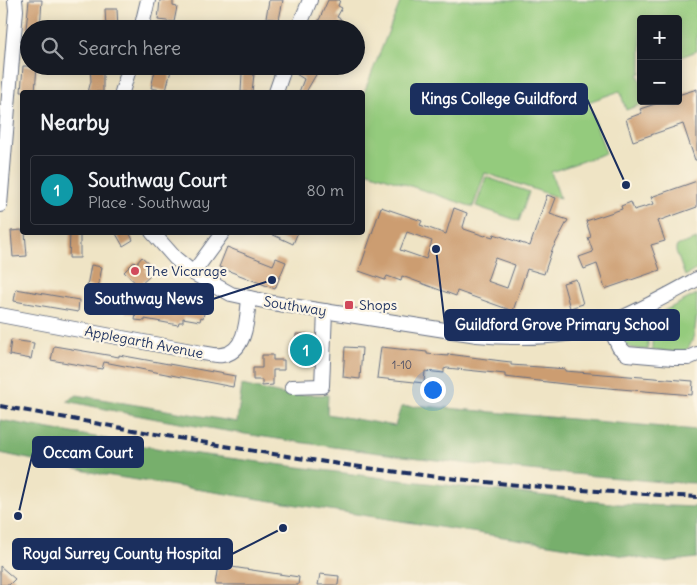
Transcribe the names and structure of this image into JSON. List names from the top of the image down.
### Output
{
  "streets": {
    "street": ["Southway", "Applegarth Avenue"]
  },
  "crossings": [
    ["Southway", "Applegarth Avenue"]
  ],
  "places": {
    "other": [
      "Kings College Guildford",
      "Guildford Grove Primary School",
      "The Vicarage",
      "Southway News",
      "Occam Court",
      "Royal Surrey County Hospital"
    ],
    "transit": ["Shops"]
  },
  "house_numbers": ["1-10"],
  "page": {
    "map_buttons": ["+", "−"],
    "search": "Search here",
    "heading": "Nearby",
    "list": [
      {
        "mark": "1",
        "name": "Southway Court",
        "note": "Place · Southway",
        "value": "80 m"
      }
    ],
    "pins": "1"
  }
}
